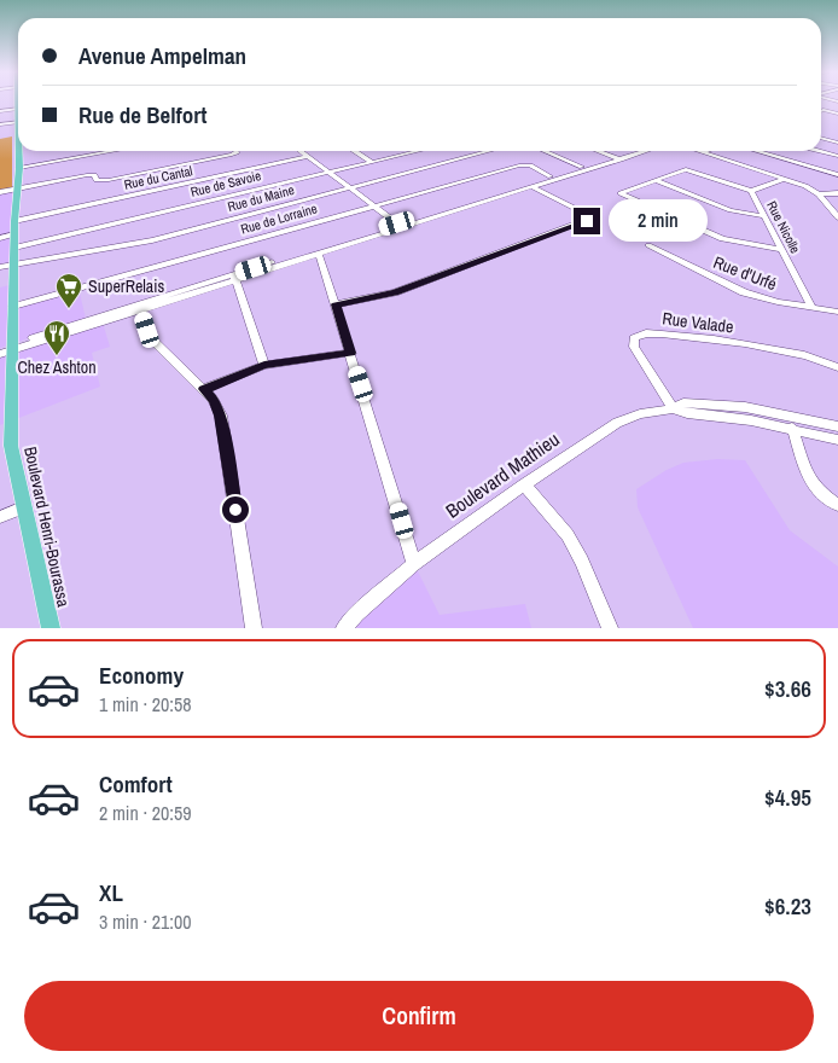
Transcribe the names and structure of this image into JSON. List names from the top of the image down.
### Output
{
  "streets": {
    "main road": ["Boulevard Henri-Bourassa"],
    "street": [
      "Rue du Cantal",
      "Rue de Savoie",
      "Rue du Maine",
      "Rue de Lorraine",
      "Rue Nicolle",
      "Rue d'Urfé",
      "Rue Valade",
      "Boulevard Mathieu"
    ]
  },
  "crossings": [
    ["Rue du Cantal", "Boulevard Henri-Bourassa"],
    ["Rue de Savoie", "Boulevard Henri-Bourassa"],
    ["Rue du Maine", "Boulevard Henri-Bourassa"],
    ["Rue de Lorraine", "Boulevard Henri-Bourassa"],
    ["Rue Nicolle", "Rue d'Urfé"],
    ["Rue Valade", "Boulevard Mathieu"]
  ],
  "places": {
    "supermarket": ["SuperRelais"],
    "restaurant": ["Chez Ashton"]
  },
  "page": {
    "banner": ["Avenue Ampelman", "Rue de Belfort"],
    "bubble": "2 min",
    "list": [
      {
        "name": "Economy",
        "note": "1 min · 20:58",
        "value": "$3.66"
      },
      {
        "name": "Comfort",
        "note": "2 min · 20:59",
        "value": "$4.95"
      },
      {
        "name": "XL",
        "note": "3 min · 21:00",
        "value": "$6.23"
      }
    ],
    "buttons": "Confirm"
  }
}
